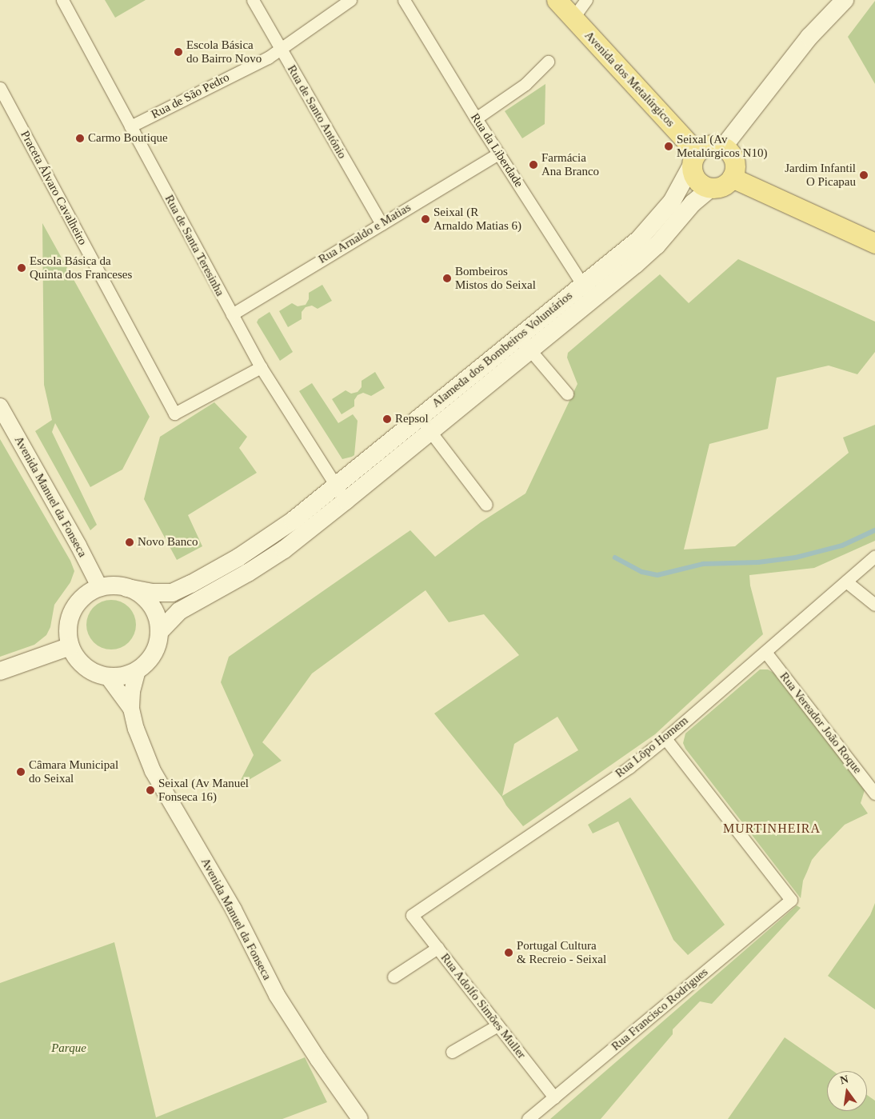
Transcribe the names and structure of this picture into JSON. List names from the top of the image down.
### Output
{
  "streets": {
    "main road": ["Avenida dos Metalúrgicos", "Alameda dos Bombeiros Voluntários"],
    "street": [
      "Rua de São Pedro",
      "Rua de Santo António",
      "Rua da Liberdade",
      "Praceta Álvaro Cavalheiro",
      "Rua Arnaldo e Matias",
      "Rua de Santa Teresinha",
      "Avenida Manuel da Fonseca",
      "Rua Vereador João Roque",
      "Rua Lôpo Homem",
      "Rua Adolfo Simões Muller",
      "Rua Francisco Rodrigues"
    ]
  },
  "crossings": [
    ["Avenida dos Metalúrgicos", "Alameda dos Bombeiros Voluntários"],
    ["Rua de São Pedro", "Rua de Santo António"],
    ["Rua de São Pedro", "Rua de Santa Teresinha"],
    ["Rua de Santo António", "Rua Arnaldo e Matias"],
    ["Rua da Liberdade", "Rua Arnaldo e Matias"],
    ["Rua da Liberdade", "Alameda dos Bombeiros Voluntários"],
    ["Praceta Álvaro Cavalheiro", "Rua de Santa Teresinha"],
    ["Rua Arnaldo e Matias", "Rua de Santa Teresinha"],
    ["Rua de Santa Teresinha", "Alameda dos Bombeiros Voluntários"],
    ["Alameda dos Bombeiros Voluntários", "Avenida Manuel da Fonseca"],
    ["Rua Vereador João Roque", "Rua Lôpo Homem"],
    ["Rua Lôpo Homem", "Rua Adolfo Simões Muller"],
    ["Rua Lôpo Homem", "Rua Francisco Rodrigues"],
    ["Rua Adolfo Simões Muller", "Rua Francisco Rodrigues"]
  ],
  "districts": ["MURTINHEIRA"],
  "parks": ["Parque"],
  "places": [
    "Escola Básica do Bairro Novo",
    "Carmo Boutique",
    "Seixal (Av Metalúrgicos N10)",
    "Farmácia Ana Branco",
    "Jardim Infantil O Picapau",
    "Seixal (R Arnaldo Matias 6)",
    "Escola Básica da Quinta dos Franceses",
    "Bombeiros Mistos do Seixal",
    "Repsol",
    "Novo Banco",
    "Câmara Municipal do Seixal",
    "Seixal (Av Manuel Fonseca 16)",
    "Portugal Cultura & Recreio - Seixal"
  ],
  "north": "top"
}
